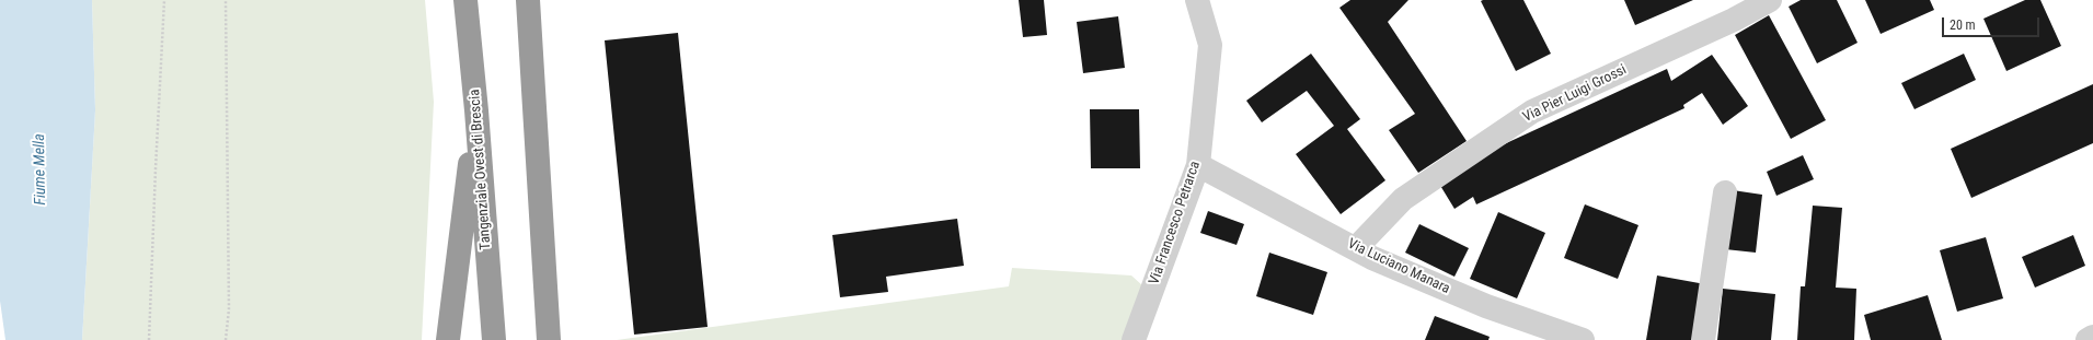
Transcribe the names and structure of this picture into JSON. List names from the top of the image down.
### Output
{
  "streets": {
    "highway": ["Tangenziale Ovest di Brescia"],
    "street": ["Via Pier Luigi Grossi", "Via Francesco Petrarca", "Via Luciano Manara"]
  },
  "crossings": [
    ["Via Pier Luigi Grossi", "Via Luciano Manara"],
    ["Via Francesco Petrarca", "Via Luciano Manara"]
  ],
  "water": ["Fiume Mella"],
  "scale_bar": "20 m"
}
